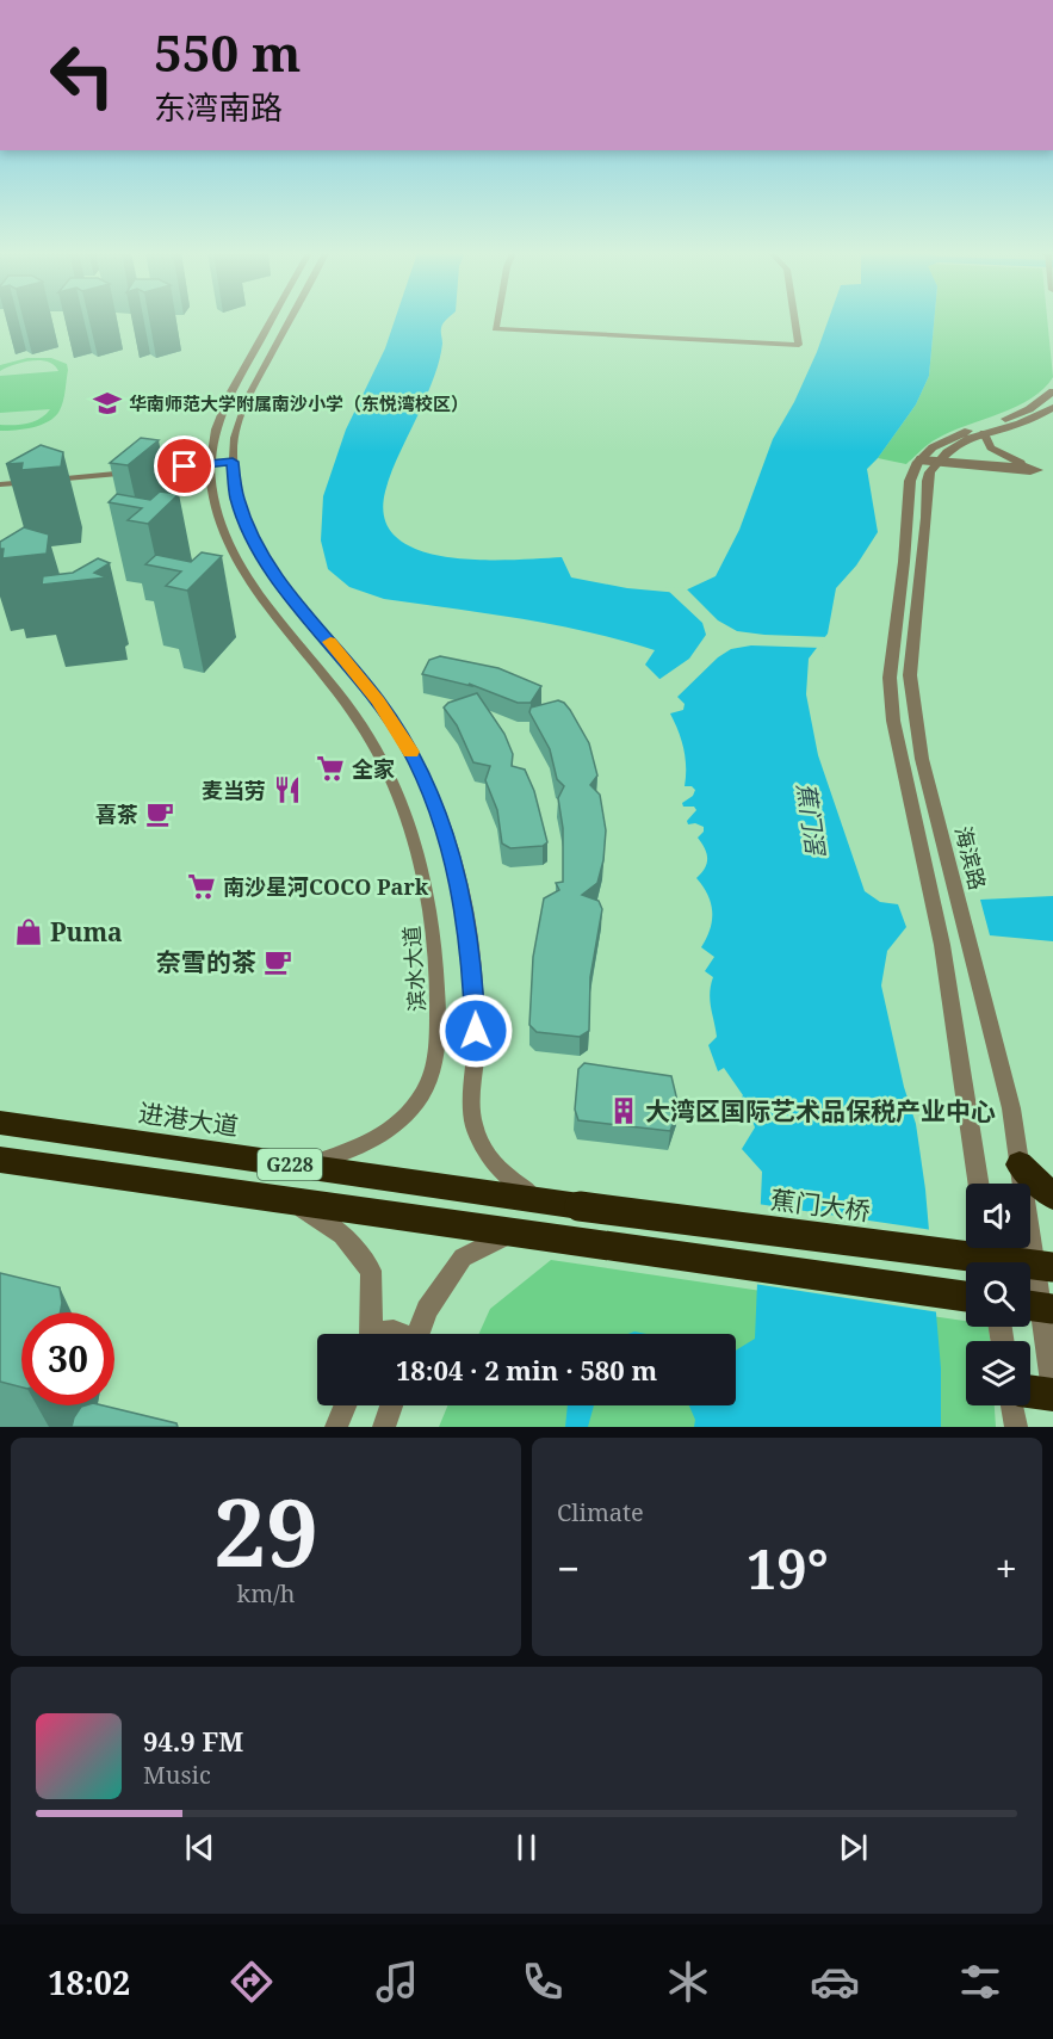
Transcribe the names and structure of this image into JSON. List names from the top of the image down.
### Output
{
  "streets": {
    "highway": ["进港大道", "G228", "蕉门大桥"],
    "street": ["海滨路", "滨水大道"]
  },
  "crossings": [
    ["滨水大道", "进港大道"],
    ["进港大道", "蕉门大桥"]
  ],
  "water": ["蕉门滘"],
  "places": {
    "school or university": ["华南师范大学附属南沙小学（东悦湾校区）"],
    "supermarket": ["全家", "南沙星河COCO Park"],
    "restaurant": ["麦当劳"],
    "cafe": ["喜茶", "奈雪的茶"],
    "shop": ["Puma"],
    "building": ["大湾区国际艺术品保税产业中心"]
  },
  "page": {
    "turn": ["550 m", "东湾南路"],
    "limit": "30",
    "trip": "18:04 · 2 min · 580 m",
    "tile": [
      ["29", "km/h"],
      "Climate"
    ],
    "heat": ["−", "19°", "+"],
    "song": ["94.9 FM", "Music"],
    "tabs": "18:02"
  }
}
